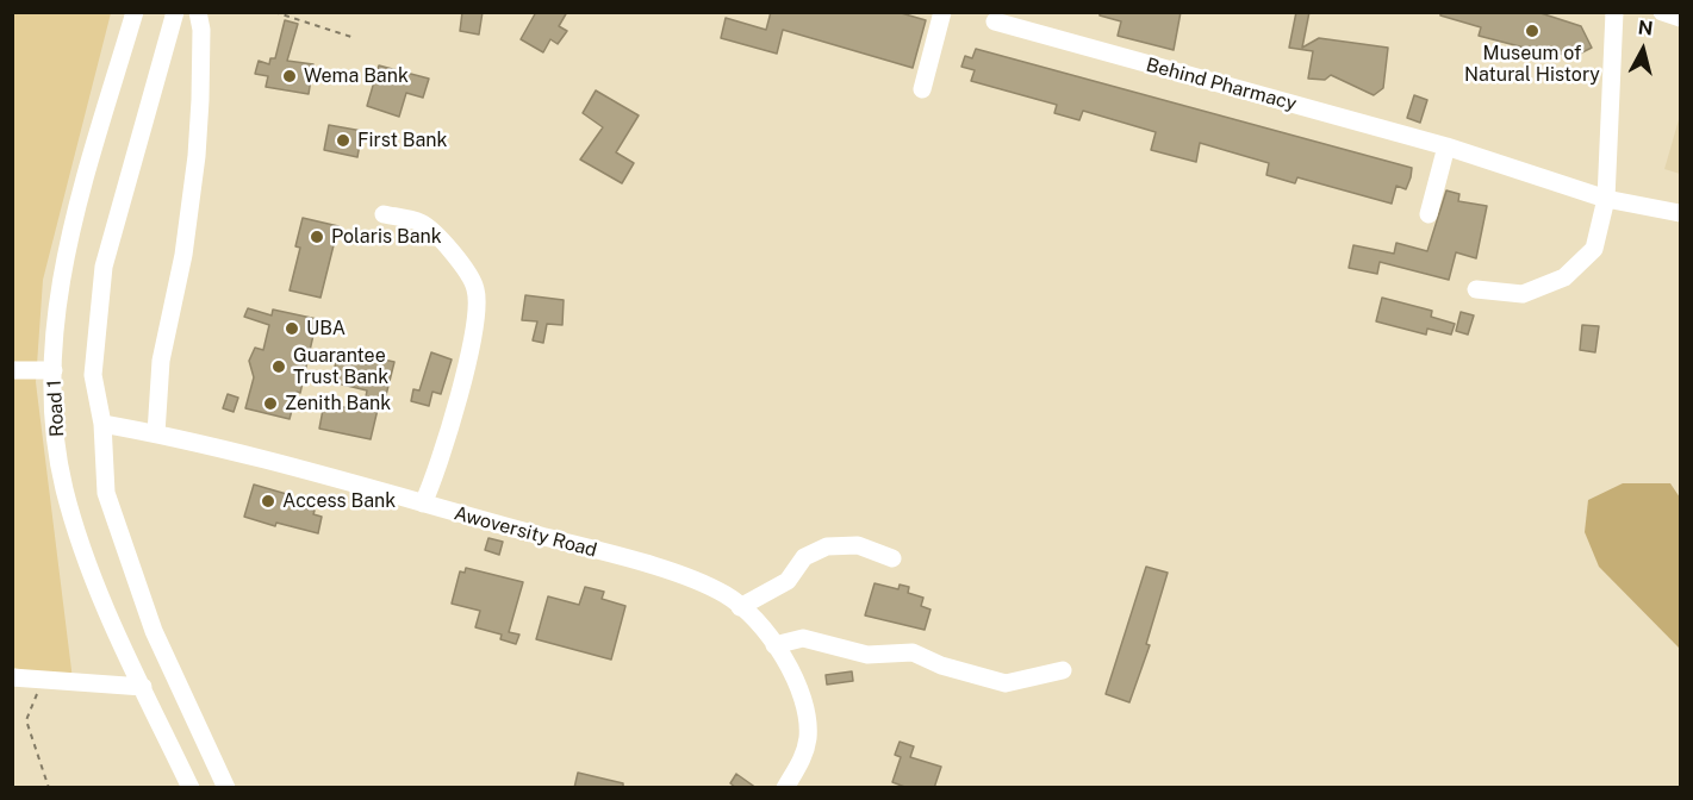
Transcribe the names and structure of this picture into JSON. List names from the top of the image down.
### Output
{
  "streets": {
    "street": ["Behind Pharmacy", "Road 1", "Awoversity Road"]
  },
  "crossings": [
    ["Road 1", "Awoversity Road"]
  ],
  "places": [
    "Museum of Natural History",
    "Wema Bank",
    "First Bank",
    "Polaris Bank",
    "UBA",
    "Guarantee Trust Bank",
    "Zenith Bank",
    "Access Bank"
  ],
  "north": "top"
}
